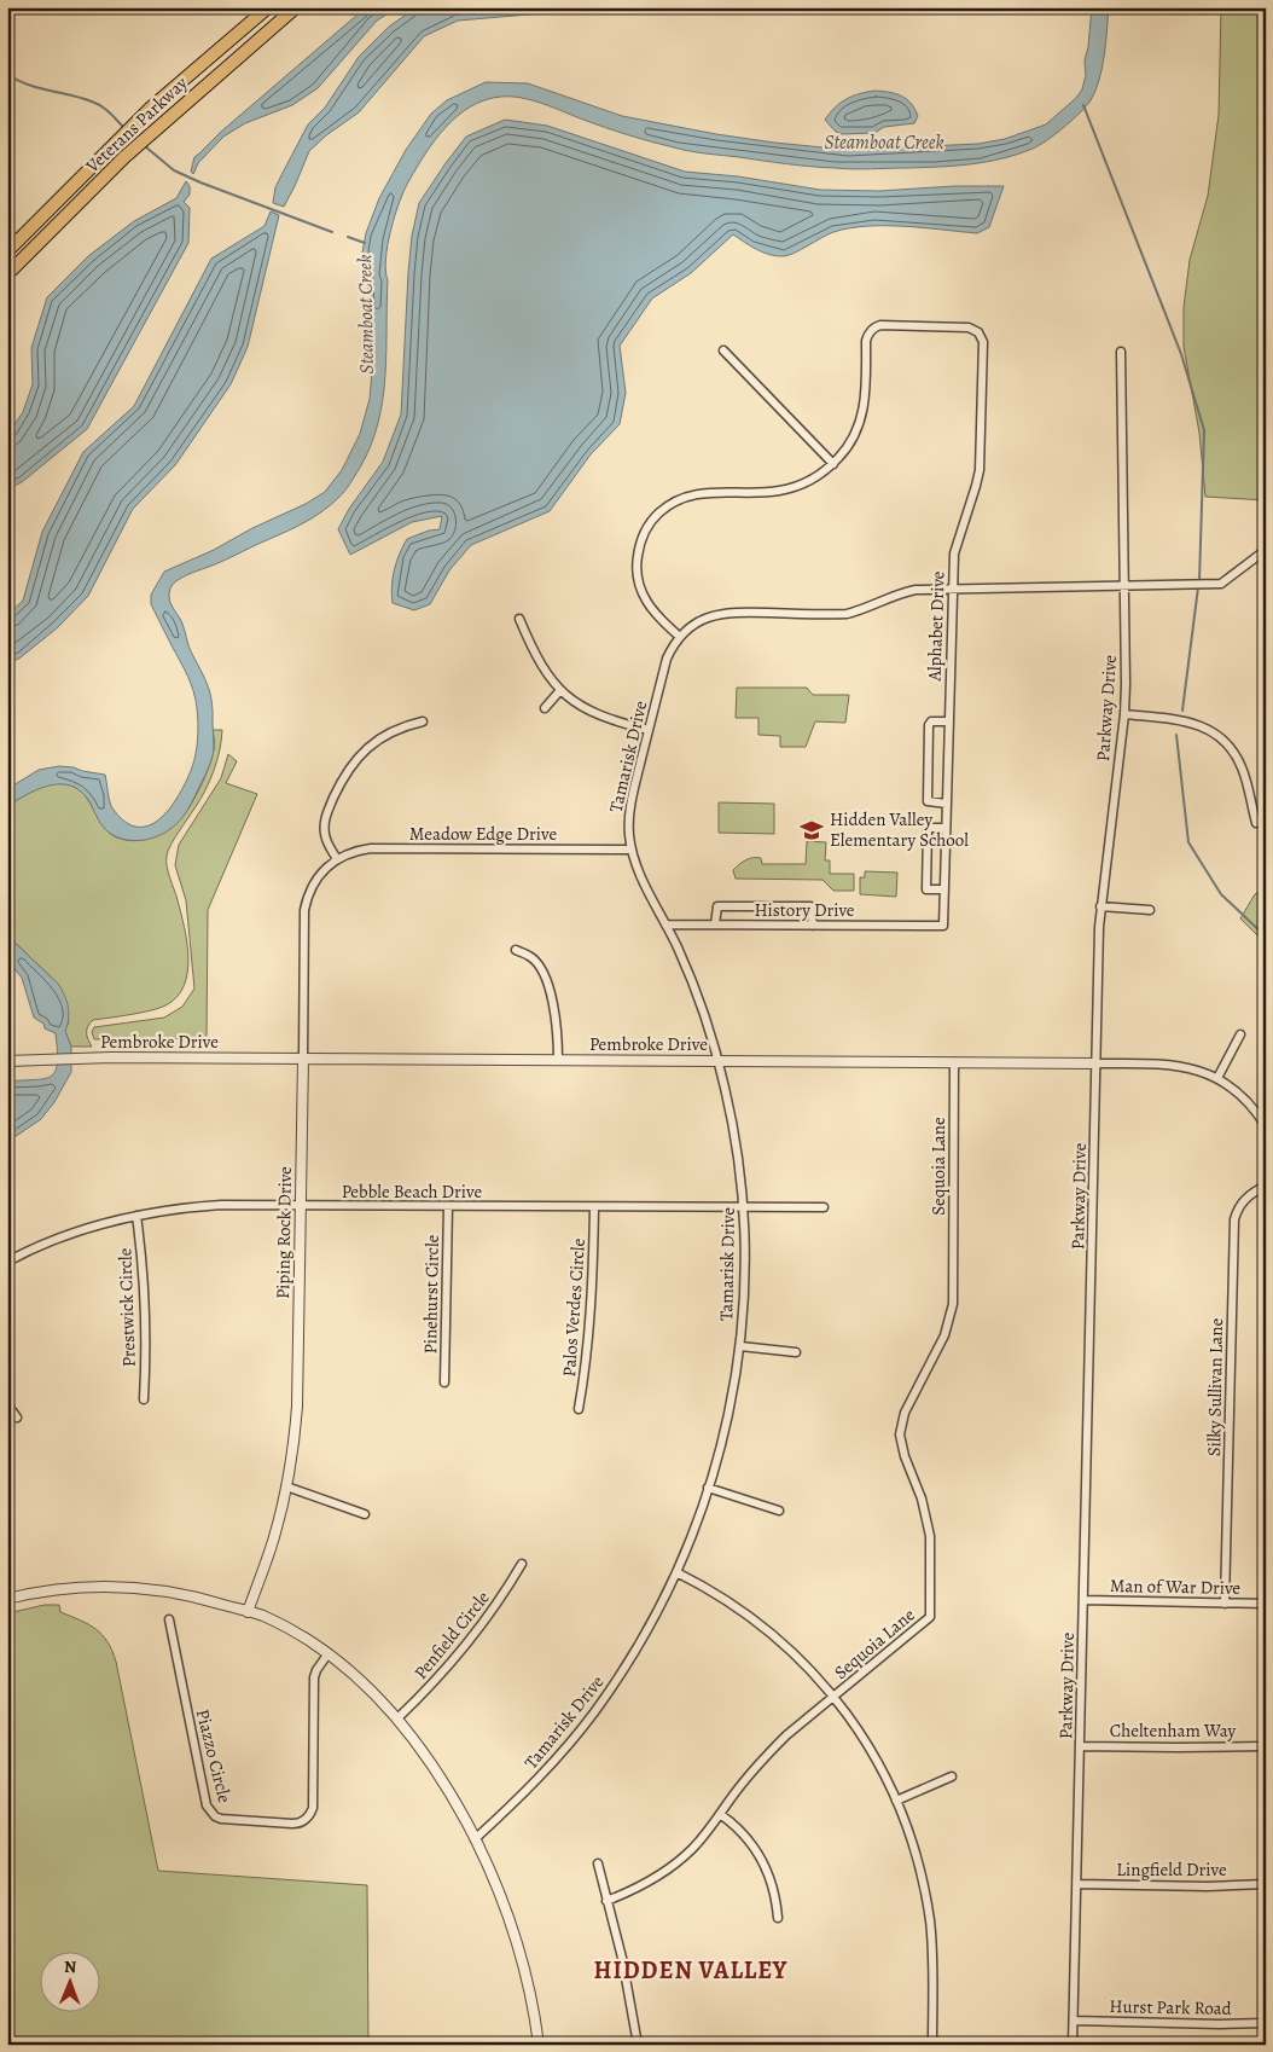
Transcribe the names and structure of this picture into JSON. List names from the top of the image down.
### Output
{
  "streets": {
    "main road": ["Veterans Parkway"],
    "street": [
      "Alphabet Drive",
      "Parkway Drive",
      "Tamarisk Drive",
      "Meadow Edge Drive",
      "History Drive",
      "Pembroke Drive",
      "Sequoia Lane",
      "Pebble Beach Drive",
      "Piping Rock Drive",
      "Pinehurst Circle",
      "Prestwick Circle",
      "Palos Verdes Circle",
      "Silky Sullivan Lane",
      "Man of War Drive",
      "Penfield Circle",
      "Cheltenham Way",
      "Piazzo Circle",
      "Lingfield Drive",
      "Hurst Park Road"
    ]
  },
  "crossings": [
    ["Alphabet Drive", "History Drive"],
    ["Parkway Drive", "Pembroke Drive"],
    ["Parkway Drive", "Man of War Drive"],
    ["Parkway Drive", "Cheltenham Way"],
    ["Parkway Drive", "Lingfield Drive"],
    ["Parkway Drive", "Hurst Park Road"],
    ["Tamarisk Drive", "Meadow Edge Drive"],
    ["Tamarisk Drive", "History Drive"],
    ["Tamarisk Drive", "Pembroke Drive"],
    ["Tamarisk Drive", "Pebble Beach Drive"],
    ["Meadow Edge Drive", "Piping Rock Drive"],
    ["Pembroke Drive", "Sequoia Lane"],
    ["Pembroke Drive", "Piping Rock Drive"],
    ["Pebble Beach Drive", "Piping Rock Drive"],
    ["Pebble Beach Drive", "Pinehurst Circle"],
    ["Pebble Beach Drive", "Prestwick Circle"],
    ["Pebble Beach Drive", "Palos Verdes Circle"],
    ["Silky Sullivan Lane", "Man of War Drive"]
  ],
  "districts": ["HIDDEN VALLEY"],
  "water": ["Steamboat Creek"],
  "places": {
    "school or university": ["Hidden Valley Elementary School"]
  },
  "north": "top"
}
